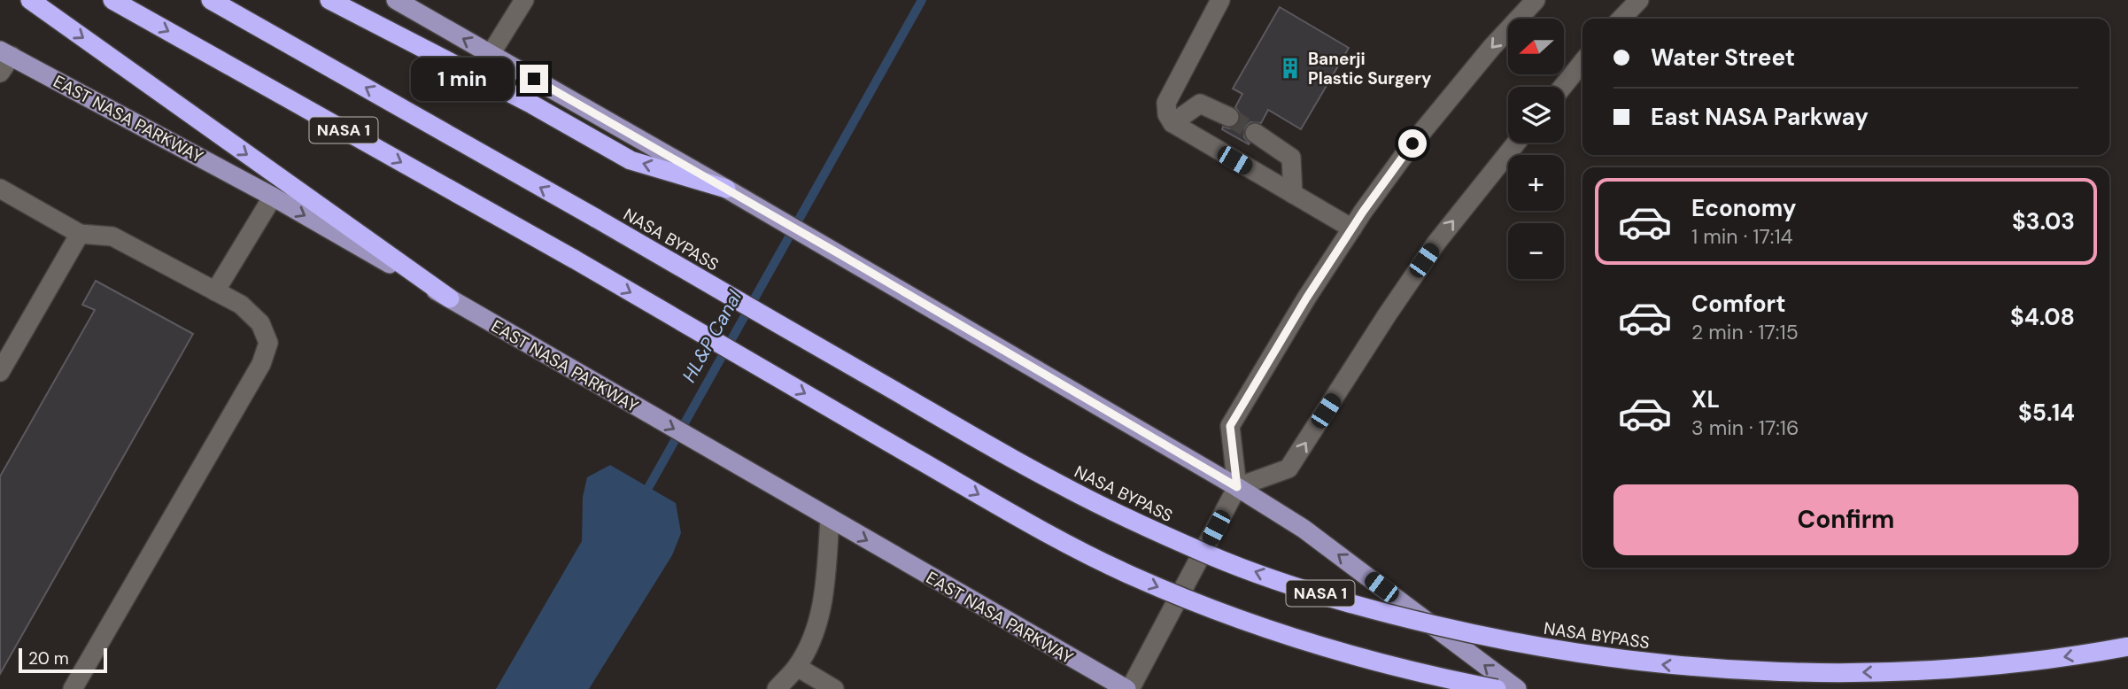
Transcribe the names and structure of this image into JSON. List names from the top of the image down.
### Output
{
  "streets": {
    "highway": ["NASA 1", "NASA BYPASS"],
    "main road": ["EAST NASA PARKWAY"]
  },
  "one_way": ["EAST NASA PARKWAY"],
  "water": ["HL&P Canal"],
  "places": {
    "building": ["Banerji Plastic Surgery"]
  },
  "scale_bar": "20 m",
  "north": "left",
  "page": {
    "map_buttons": ["+", "−"],
    "banner": ["Water Street", "East NASA Parkway"],
    "bubble": "1 min",
    "list": [
      {
        "name": "Economy",
        "note": "1 min · 17:14",
        "value": "$3.03"
      },
      {
        "name": "Comfort",
        "note": "2 min · 17:15",
        "value": "$4.08"
      },
      {
        "name": "XL",
        "note": "3 min · 17:16",
        "value": "$5.14"
      }
    ],
    "buttons": "Confirm",
    "scale": "20 m"
  }
}
